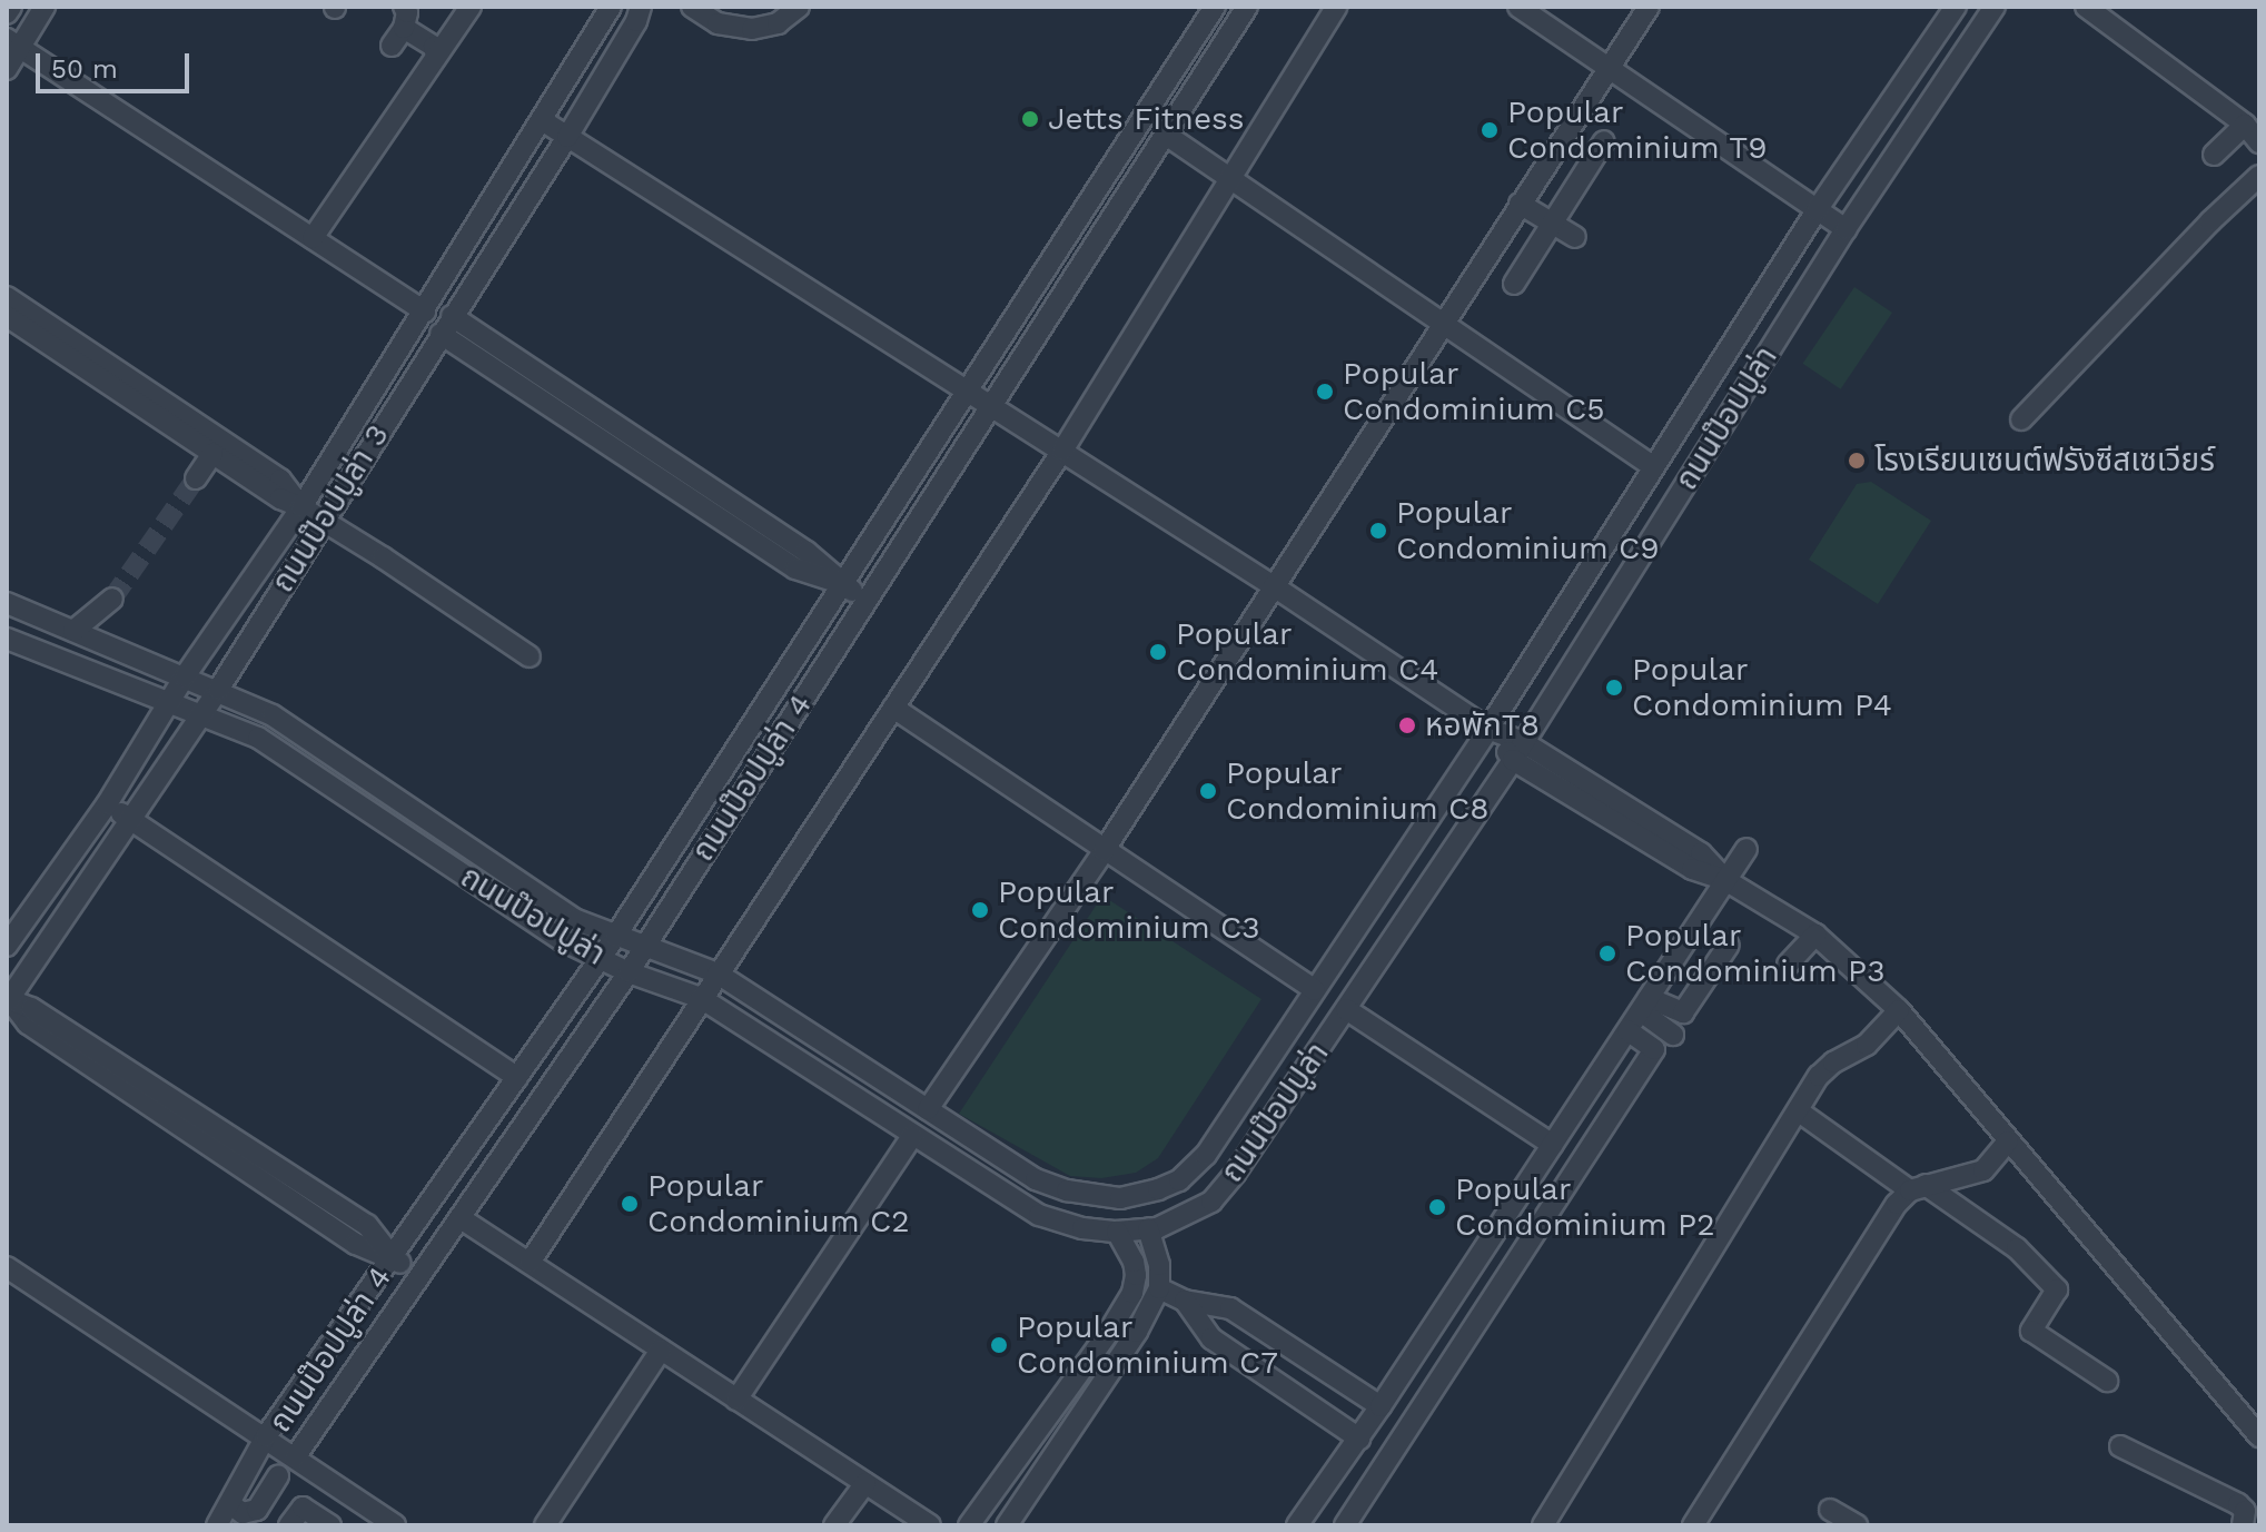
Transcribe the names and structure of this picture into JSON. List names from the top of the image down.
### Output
{
  "streets": {
    "street": ["ถนนป๊อปปูล่า", "ถนนป๊อปปูล่า 3", "ถนนป๊อปปูล่า 4"]
  },
  "crossings": [
    ["ถนนป๊อปปูล่า", "ถนนป๊อปปูล่า 3"],
    ["ถนนป๊อปปูล่า", "ถนนป๊อปปูล่า 4"]
  ],
  "places": [
    "Jetts Fitness",
    "Popular Condominium T9",
    "Popular Condominium C5",
    "โรงเรียนเซนต์ฟรังซีสเซเวียร์",
    "Popular Condominium C9",
    "Popular Condominium C4",
    "Popular Condominium P4",
    "หอพักT8",
    "Popular Condominium C8",
    "Popular Condominium C3",
    "Popular Condominium P3",
    "Popular Condominium C2",
    "Popular Condominium P2",
    "Popular Condominium C7"
  ],
  "scale_bar": "50 m"
}
